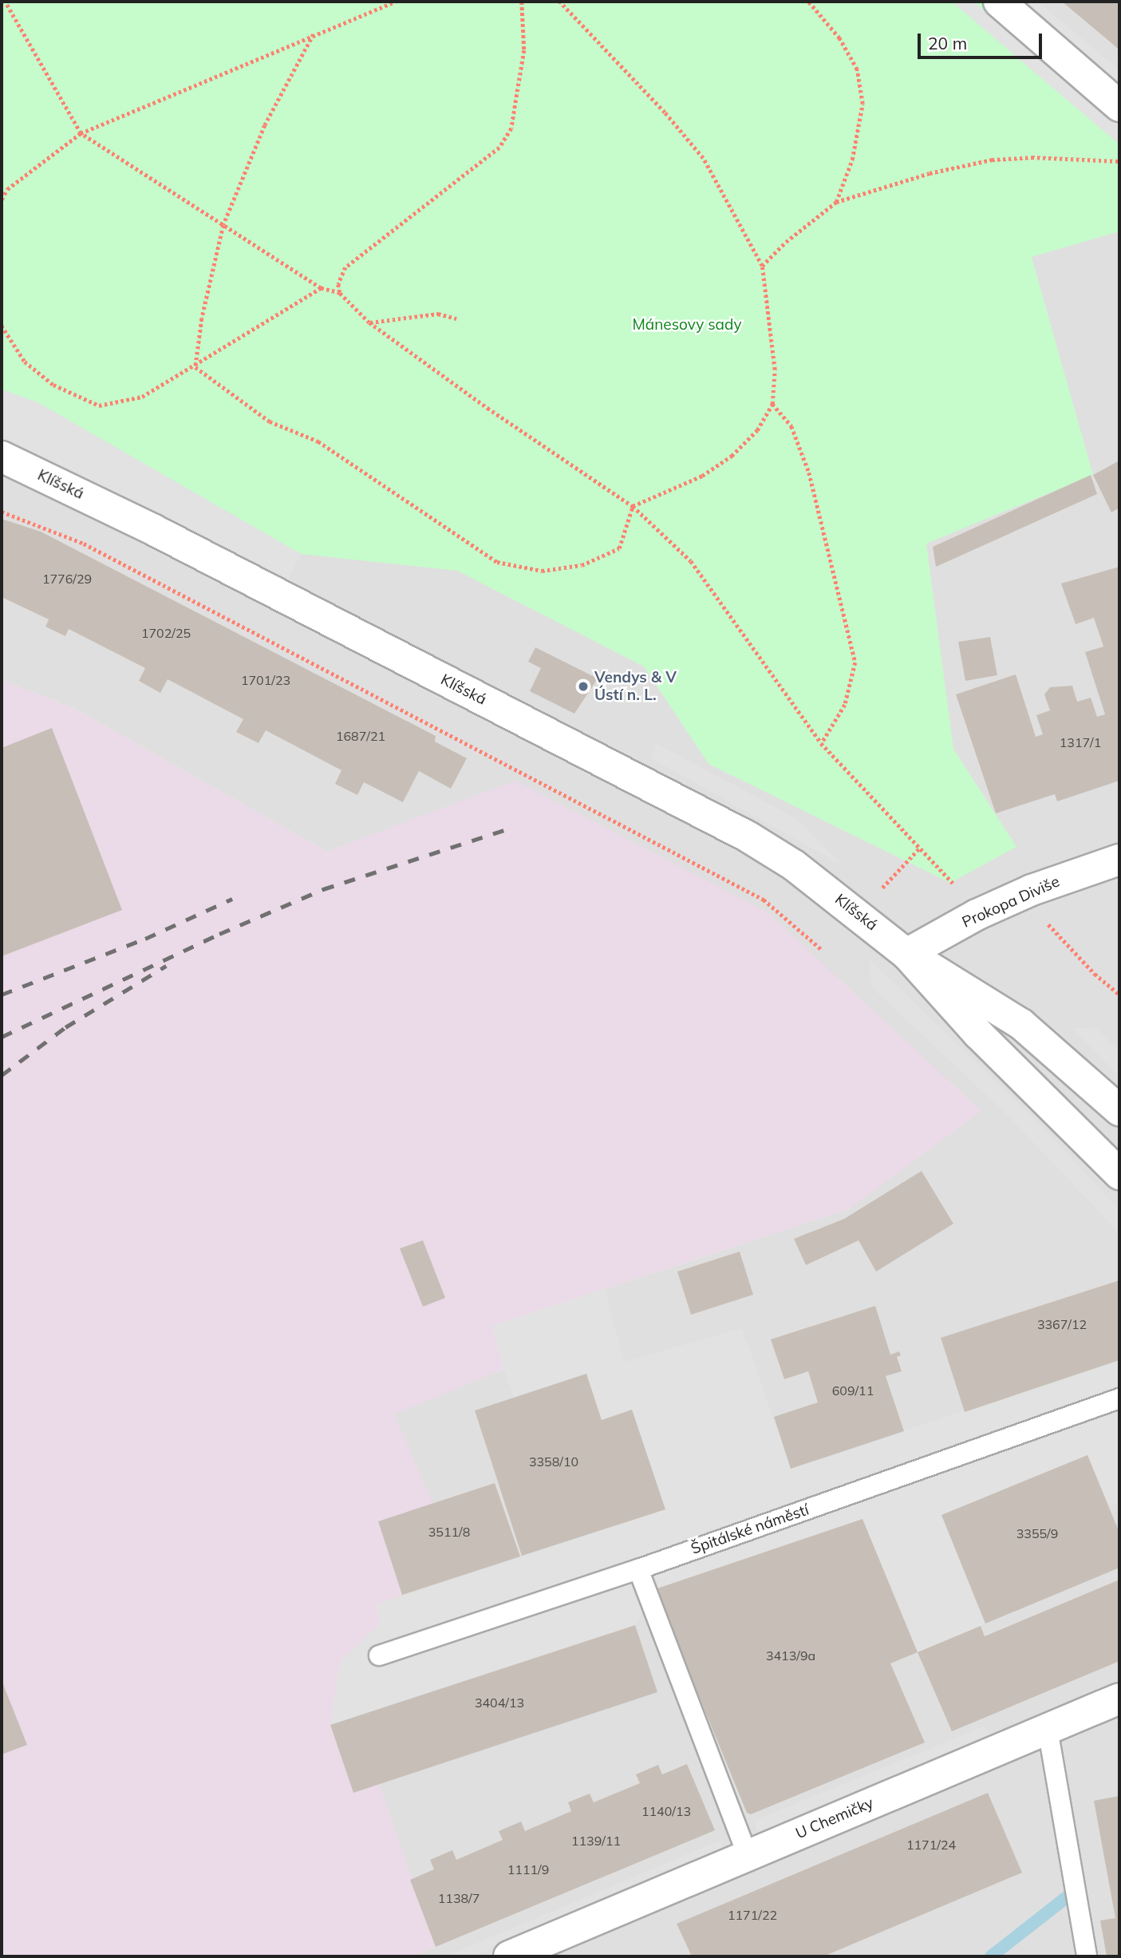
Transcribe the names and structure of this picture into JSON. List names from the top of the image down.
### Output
{
  "streets": {
    "street": ["Klíšská", "Prokopa Diviše", "U Chemičky"],
    "lane": ["Špitálské náměstí"]
  },
  "crossings": [
    ["Klíšská", "Prokopa Diviše"]
  ],
  "parks": ["Mánesovy sady"],
  "places": ["Vendys & V Ústí n. L."],
  "house_numbers": [
    "1776/29",
    "1702/25",
    "1701/23",
    "1687/21",
    "1317/1",
    "3367/12",
    "609/11",
    "3358/10",
    "3511/8",
    "3355/9",
    "3413/9a",
    "3404/13",
    "1140/13",
    "1139/11",
    "1171/24",
    "1111/9",
    "1138/7",
    "1171/22"
  ],
  "scale_bar": "20 m"
}
